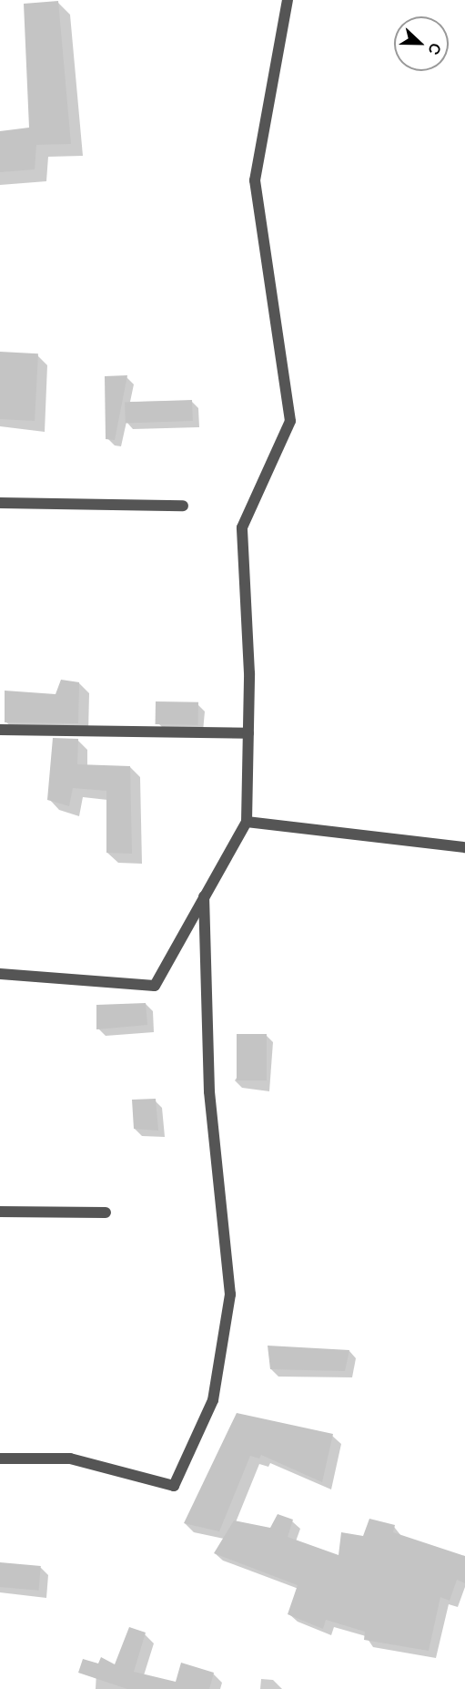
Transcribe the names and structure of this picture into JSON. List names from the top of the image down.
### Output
{
  "north": "right"
}
